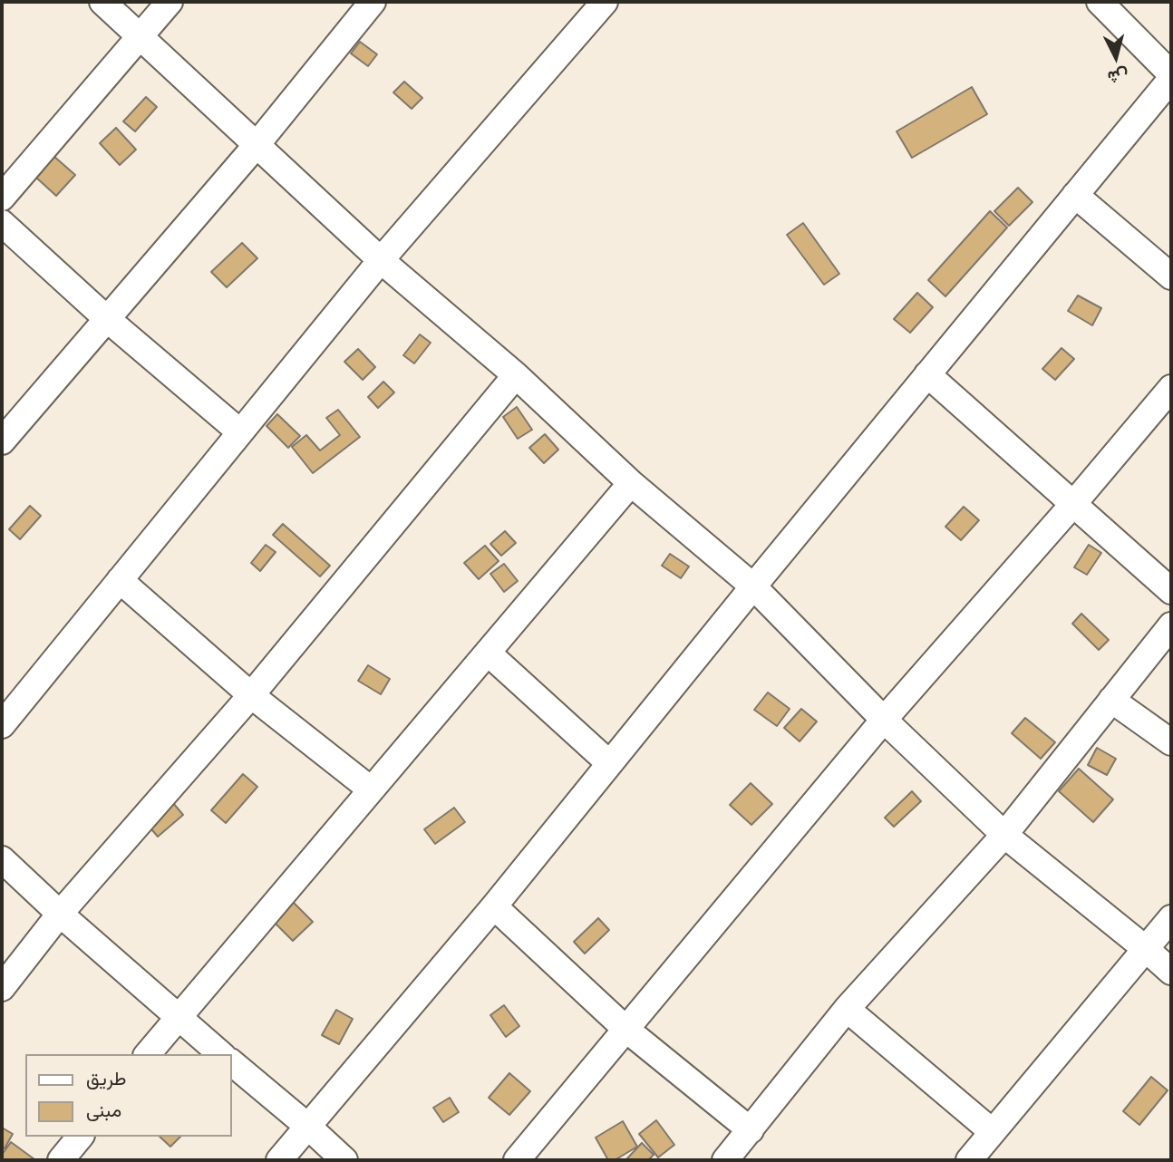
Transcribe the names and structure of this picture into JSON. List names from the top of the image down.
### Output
{
  "legend": ["طريق", "مبنى"],
  "north": "bottom"
}
